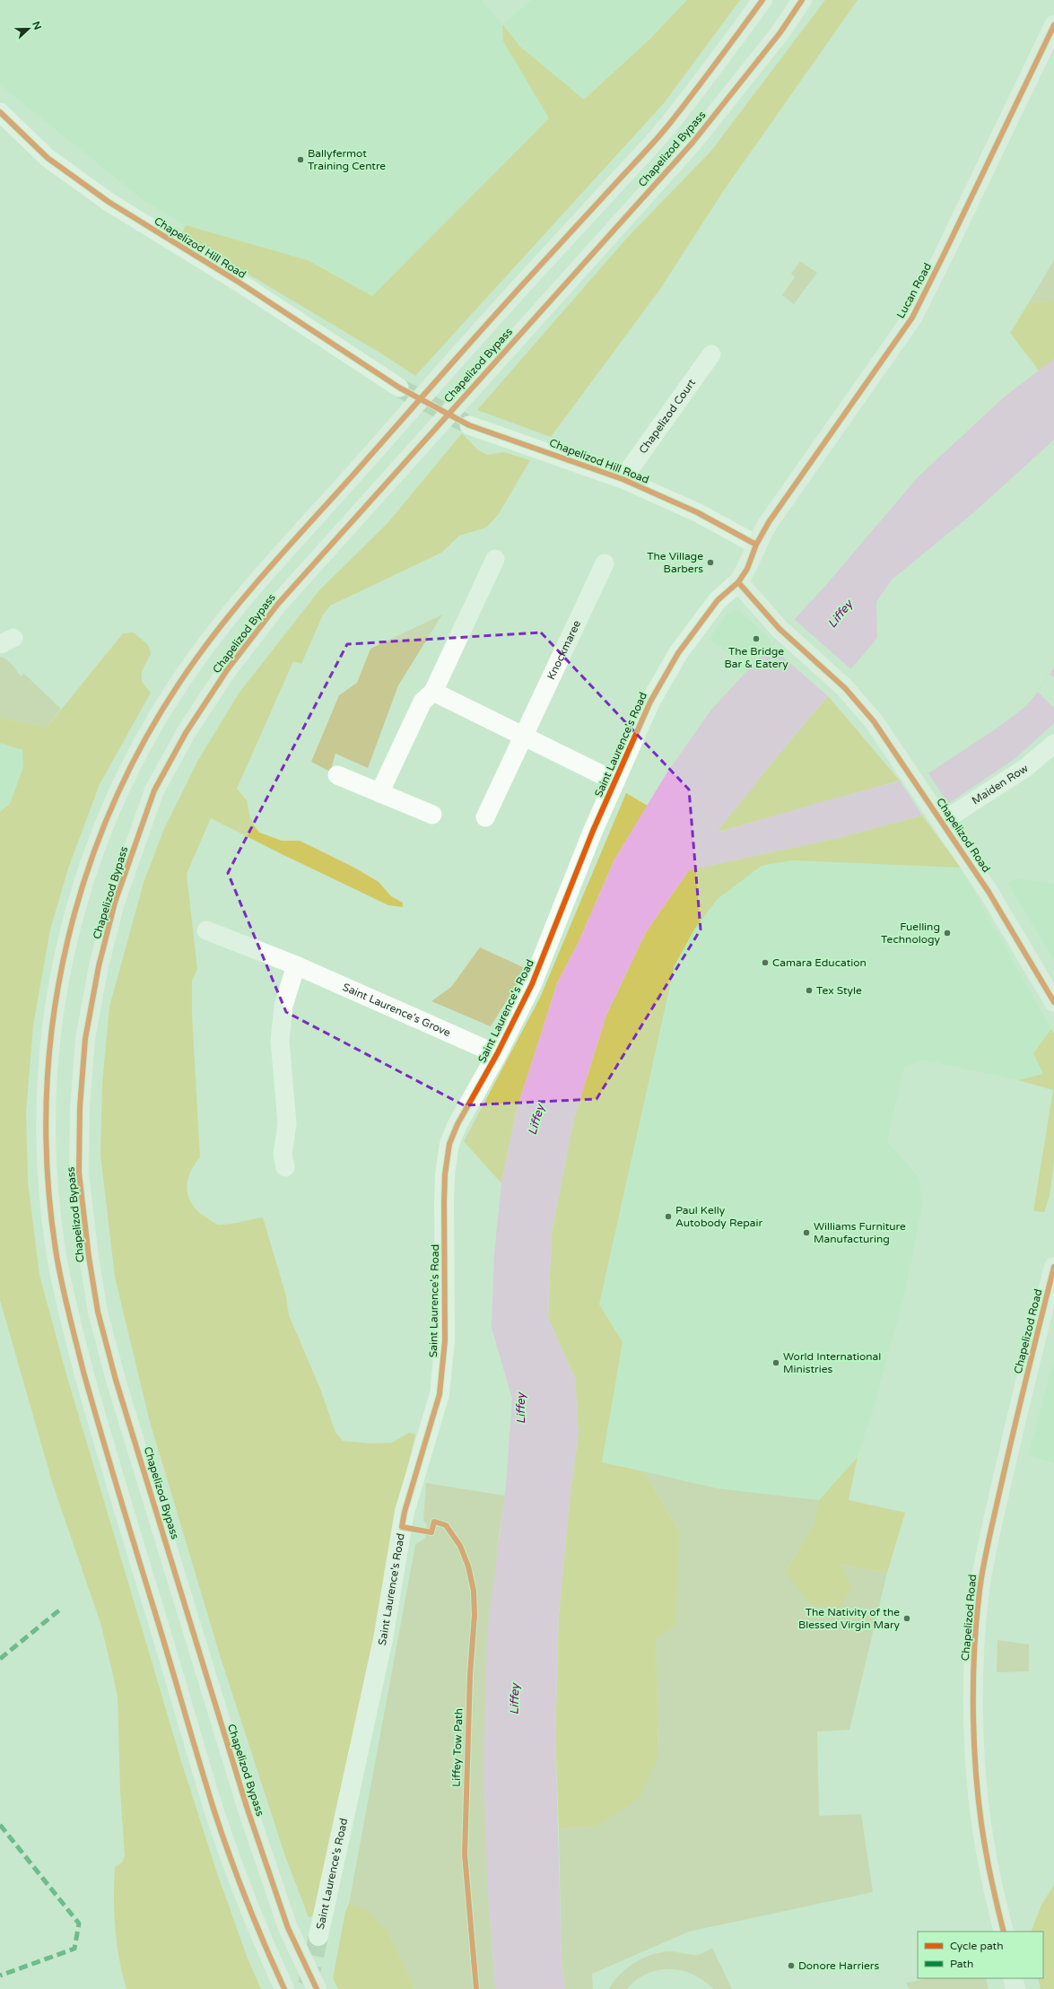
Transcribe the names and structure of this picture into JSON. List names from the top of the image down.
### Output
{
  "streets": {
    "main road": [
      "Chapelizod Bypass",
      "Lucan Road",
      "Saint Laurence's Road",
      "Chapelizod Road"
    ],
    "street": [
      "Chapelizod Hill Road",
      "Chapelizod Court",
      "Knockmaree",
      "Maiden Row",
      "Saint Laurence's Grove"
    ],
    "cycle path": ["Liffey Tow Path"]
  },
  "crossings": [
    ["Chapelizod Hill Road", "Lucan Road"],
    ["Chapelizod Hill Road", "Chapelizod Court"],
    ["Chapelizod Hill Road", "Saint Laurence's Road"],
    ["Lucan Road", "Saint Laurence's Road"],
    ["Saint Laurence's Road", "Chapelizod Road"],
    ["Saint Laurence's Road", "Saint Laurence's Grove"],
    ["Maiden Row", "Chapelizod Road"]
  ],
  "water": ["Liffey"],
  "places": [
    "Ballyfermot Training Centre",
    "The Village Barbers",
    "The Bridge Bar & Eatery",
    "Fuelling Technology",
    "Camara Education",
    "Tex Style",
    "Paul Kelly Autobody Repair",
    "Williams Furniture Manufacturing",
    "World International Ministries",
    "The Nativity of the Blessed Virgin Mary",
    "Donore Harriers"
  ],
  "legend": ["Cycle path", "Path"],
  "north": "right"
}
